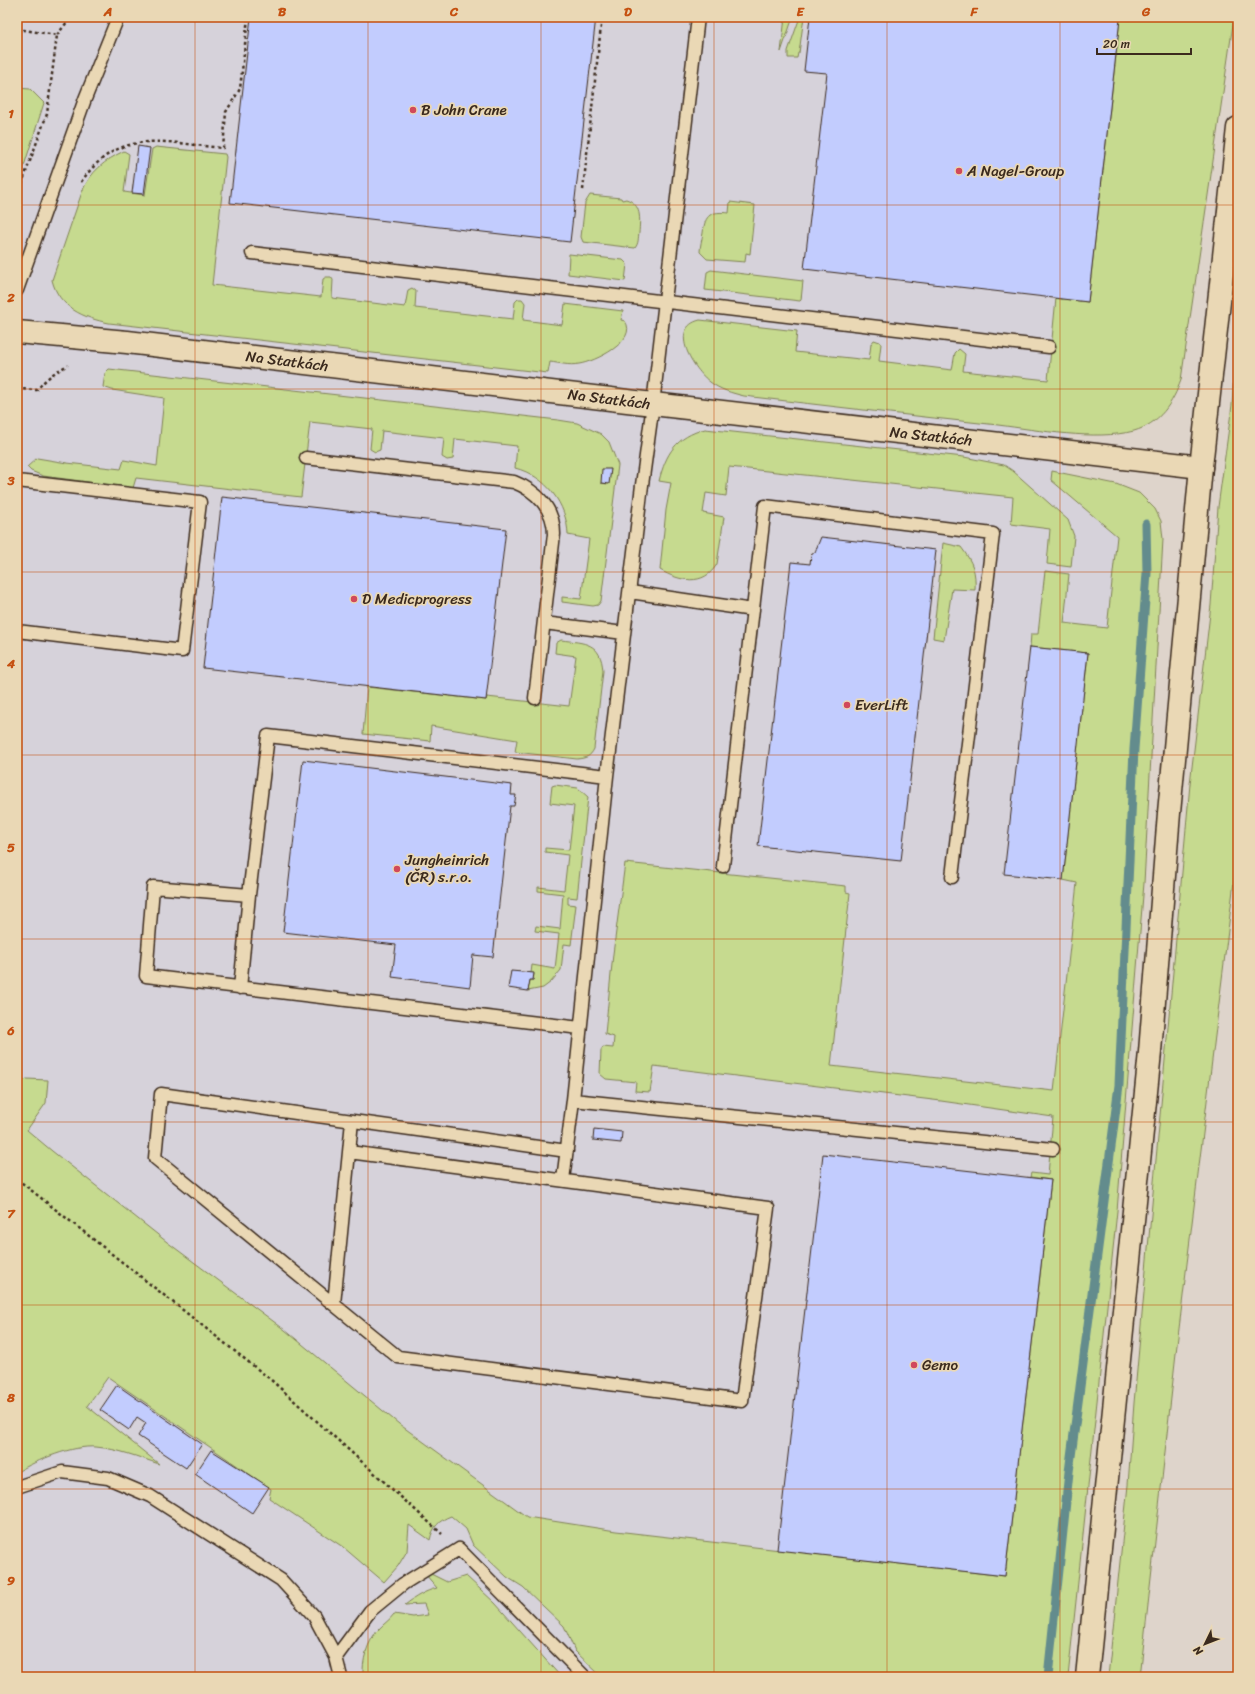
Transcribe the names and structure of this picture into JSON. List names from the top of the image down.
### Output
{
  "streets": {
    "main road": ["Na Statkách"]
  },
  "places": [
    "B John Crane",
    "A Nagel-Group",
    "D Medicprogress",
    "EverLift",
    "Jungheinrich (ČR) s.r.o.",
    "Gemo"
  ],
  "scale_bar": "20 m",
  "north": "bottom left",
  "grid": {
    "columns": [
      "A",
      "B",
      "C",
      "D",
      "E",
      "F",
      "G"
    ],
    "rows": [
      "1",
      "2",
      "3",
      "4",
      "5",
      "6",
      "7",
      "8",
      "9"
    ]
  }
}
